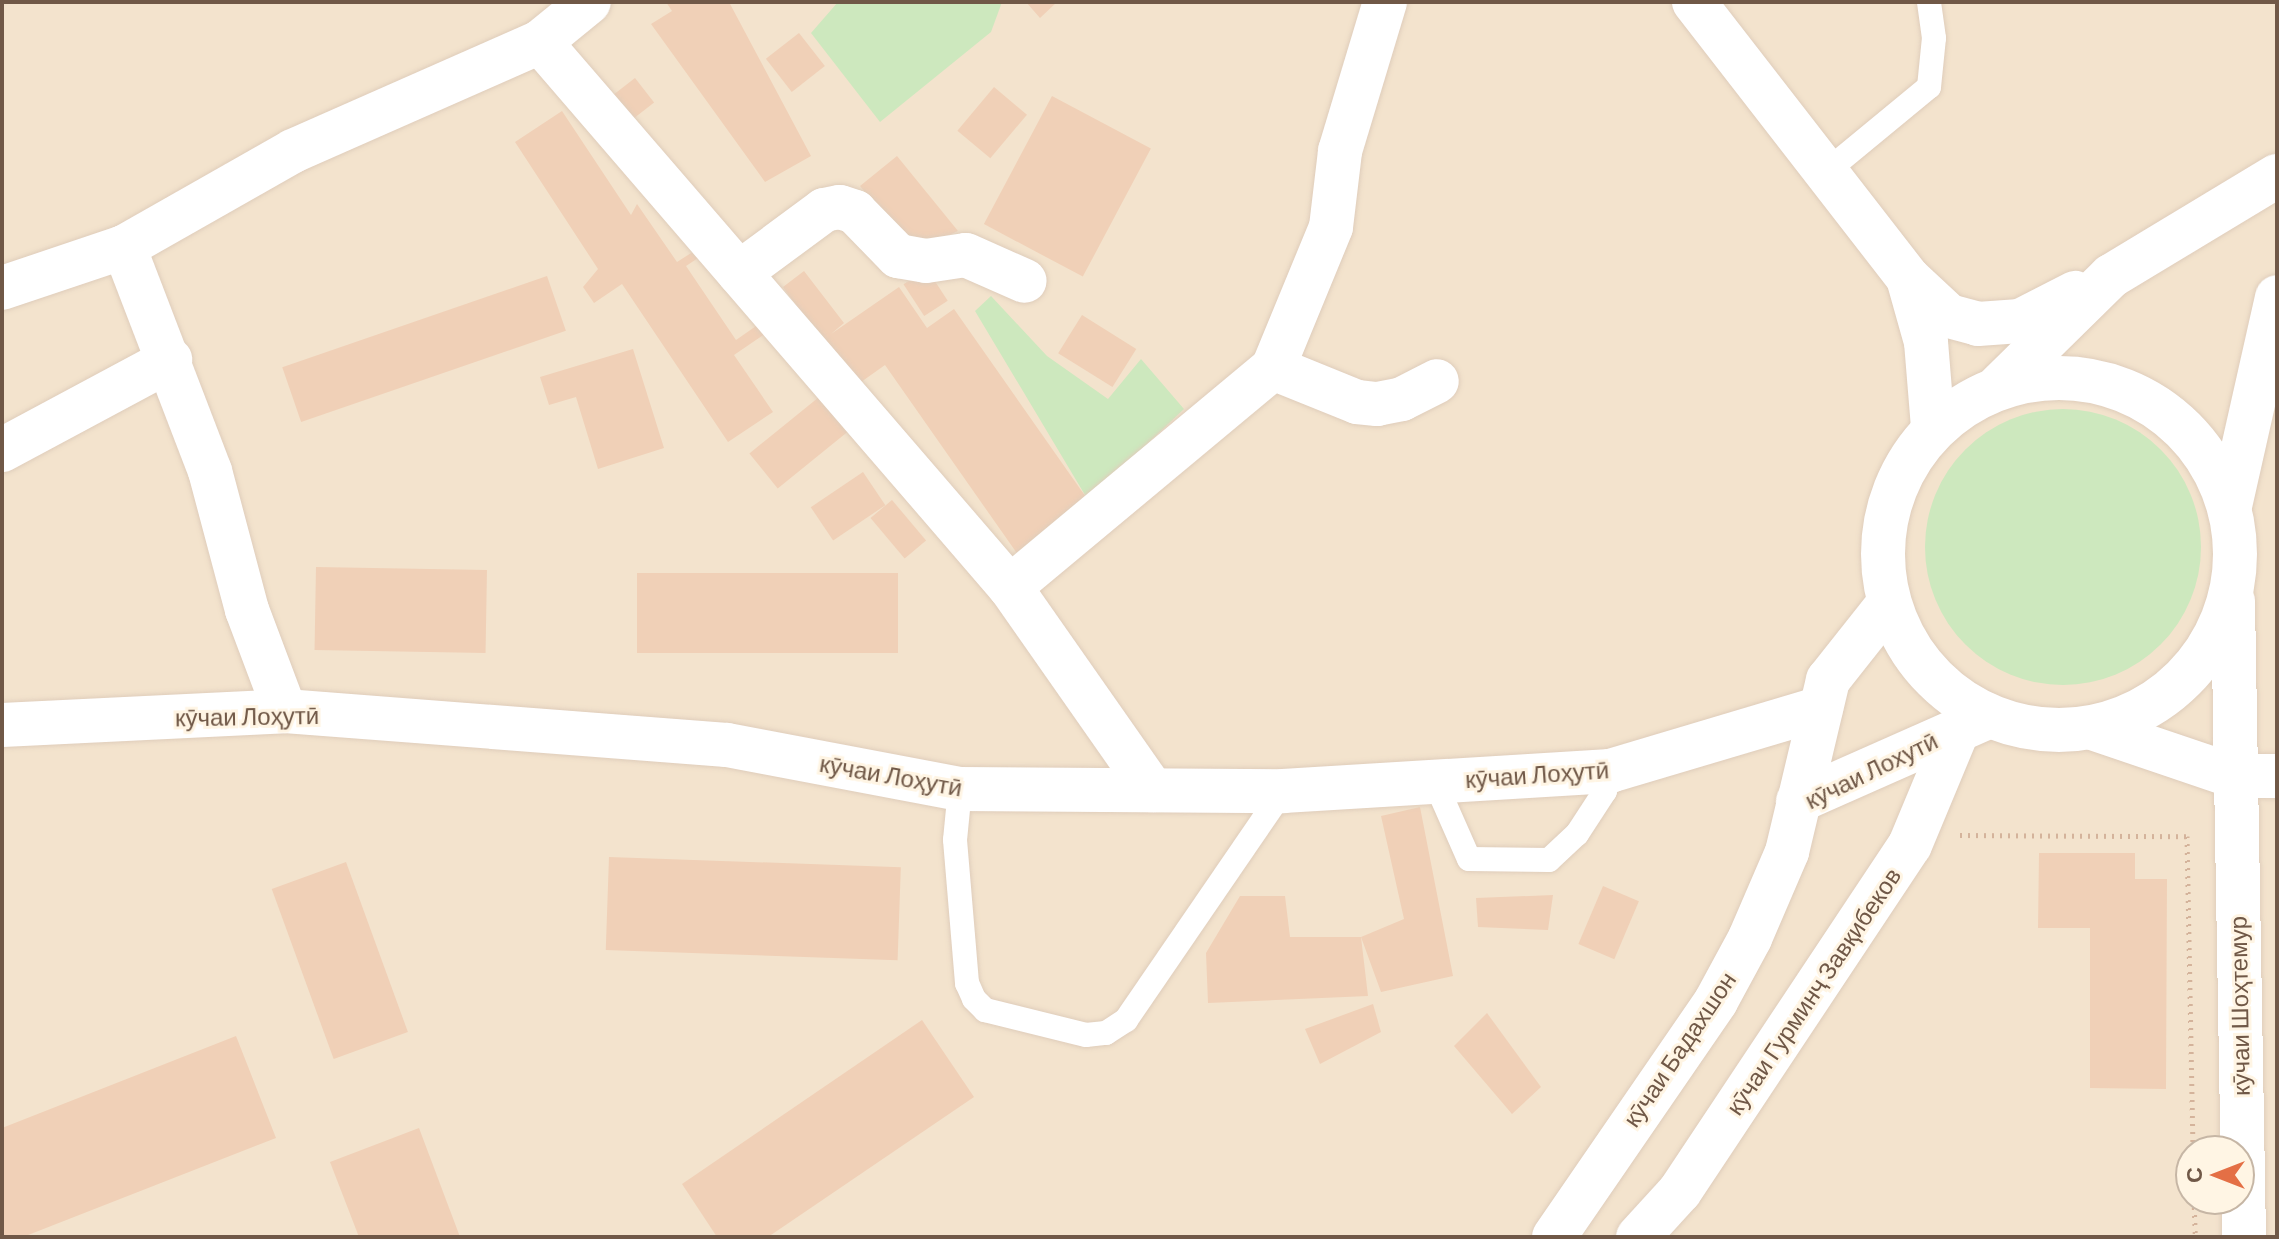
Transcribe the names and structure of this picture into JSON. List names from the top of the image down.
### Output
{
  "streets": {
    "street": [
      "кӯчаи Лоҳутӣ",
      "кӯчаи Лохутӣ",
      "кӯчаи Гурминҷ Завқибеков",
      "кӯчаи Шоҳтемур",
      "кӯчаи Бадахшон"
    ]
  },
  "crossings": [
    ["кӯчаи Лохутӣ", "кӯчаи Гурминҷ Завқибеков"],
    ["кӯчаи Лохутӣ", "кӯчаи Бадахшон"]
  ],
  "north": "left"
}
